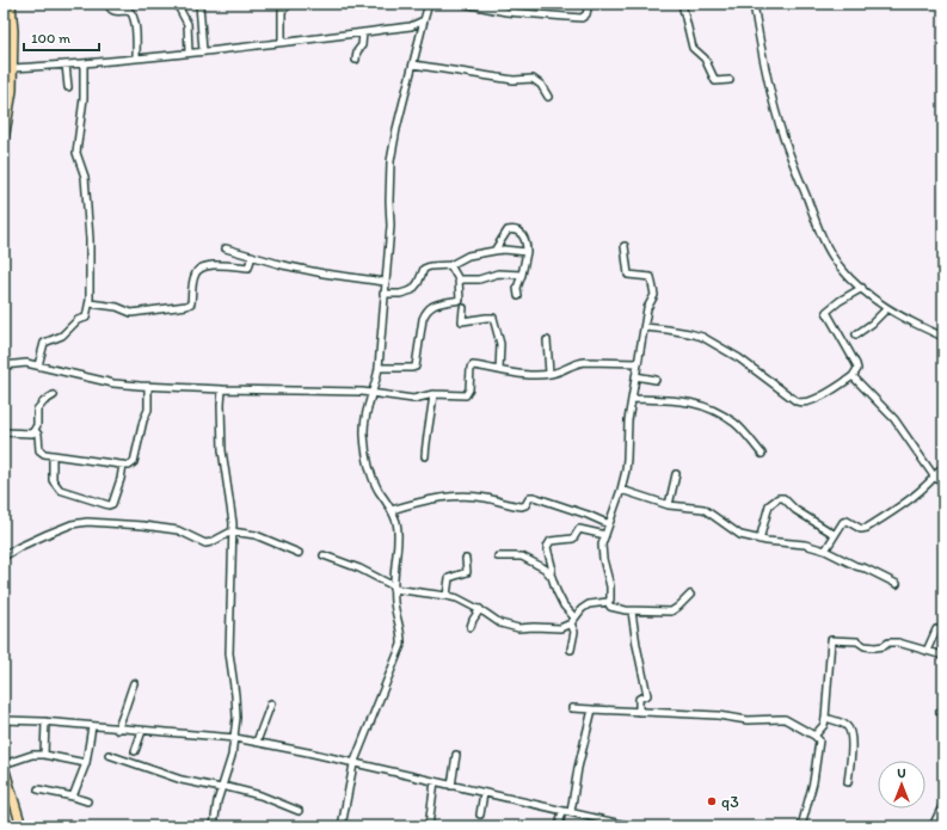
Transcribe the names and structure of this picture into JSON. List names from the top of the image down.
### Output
{
  "places": ["q3"],
  "scale_bar": "100 m",
  "north": "top"
}
